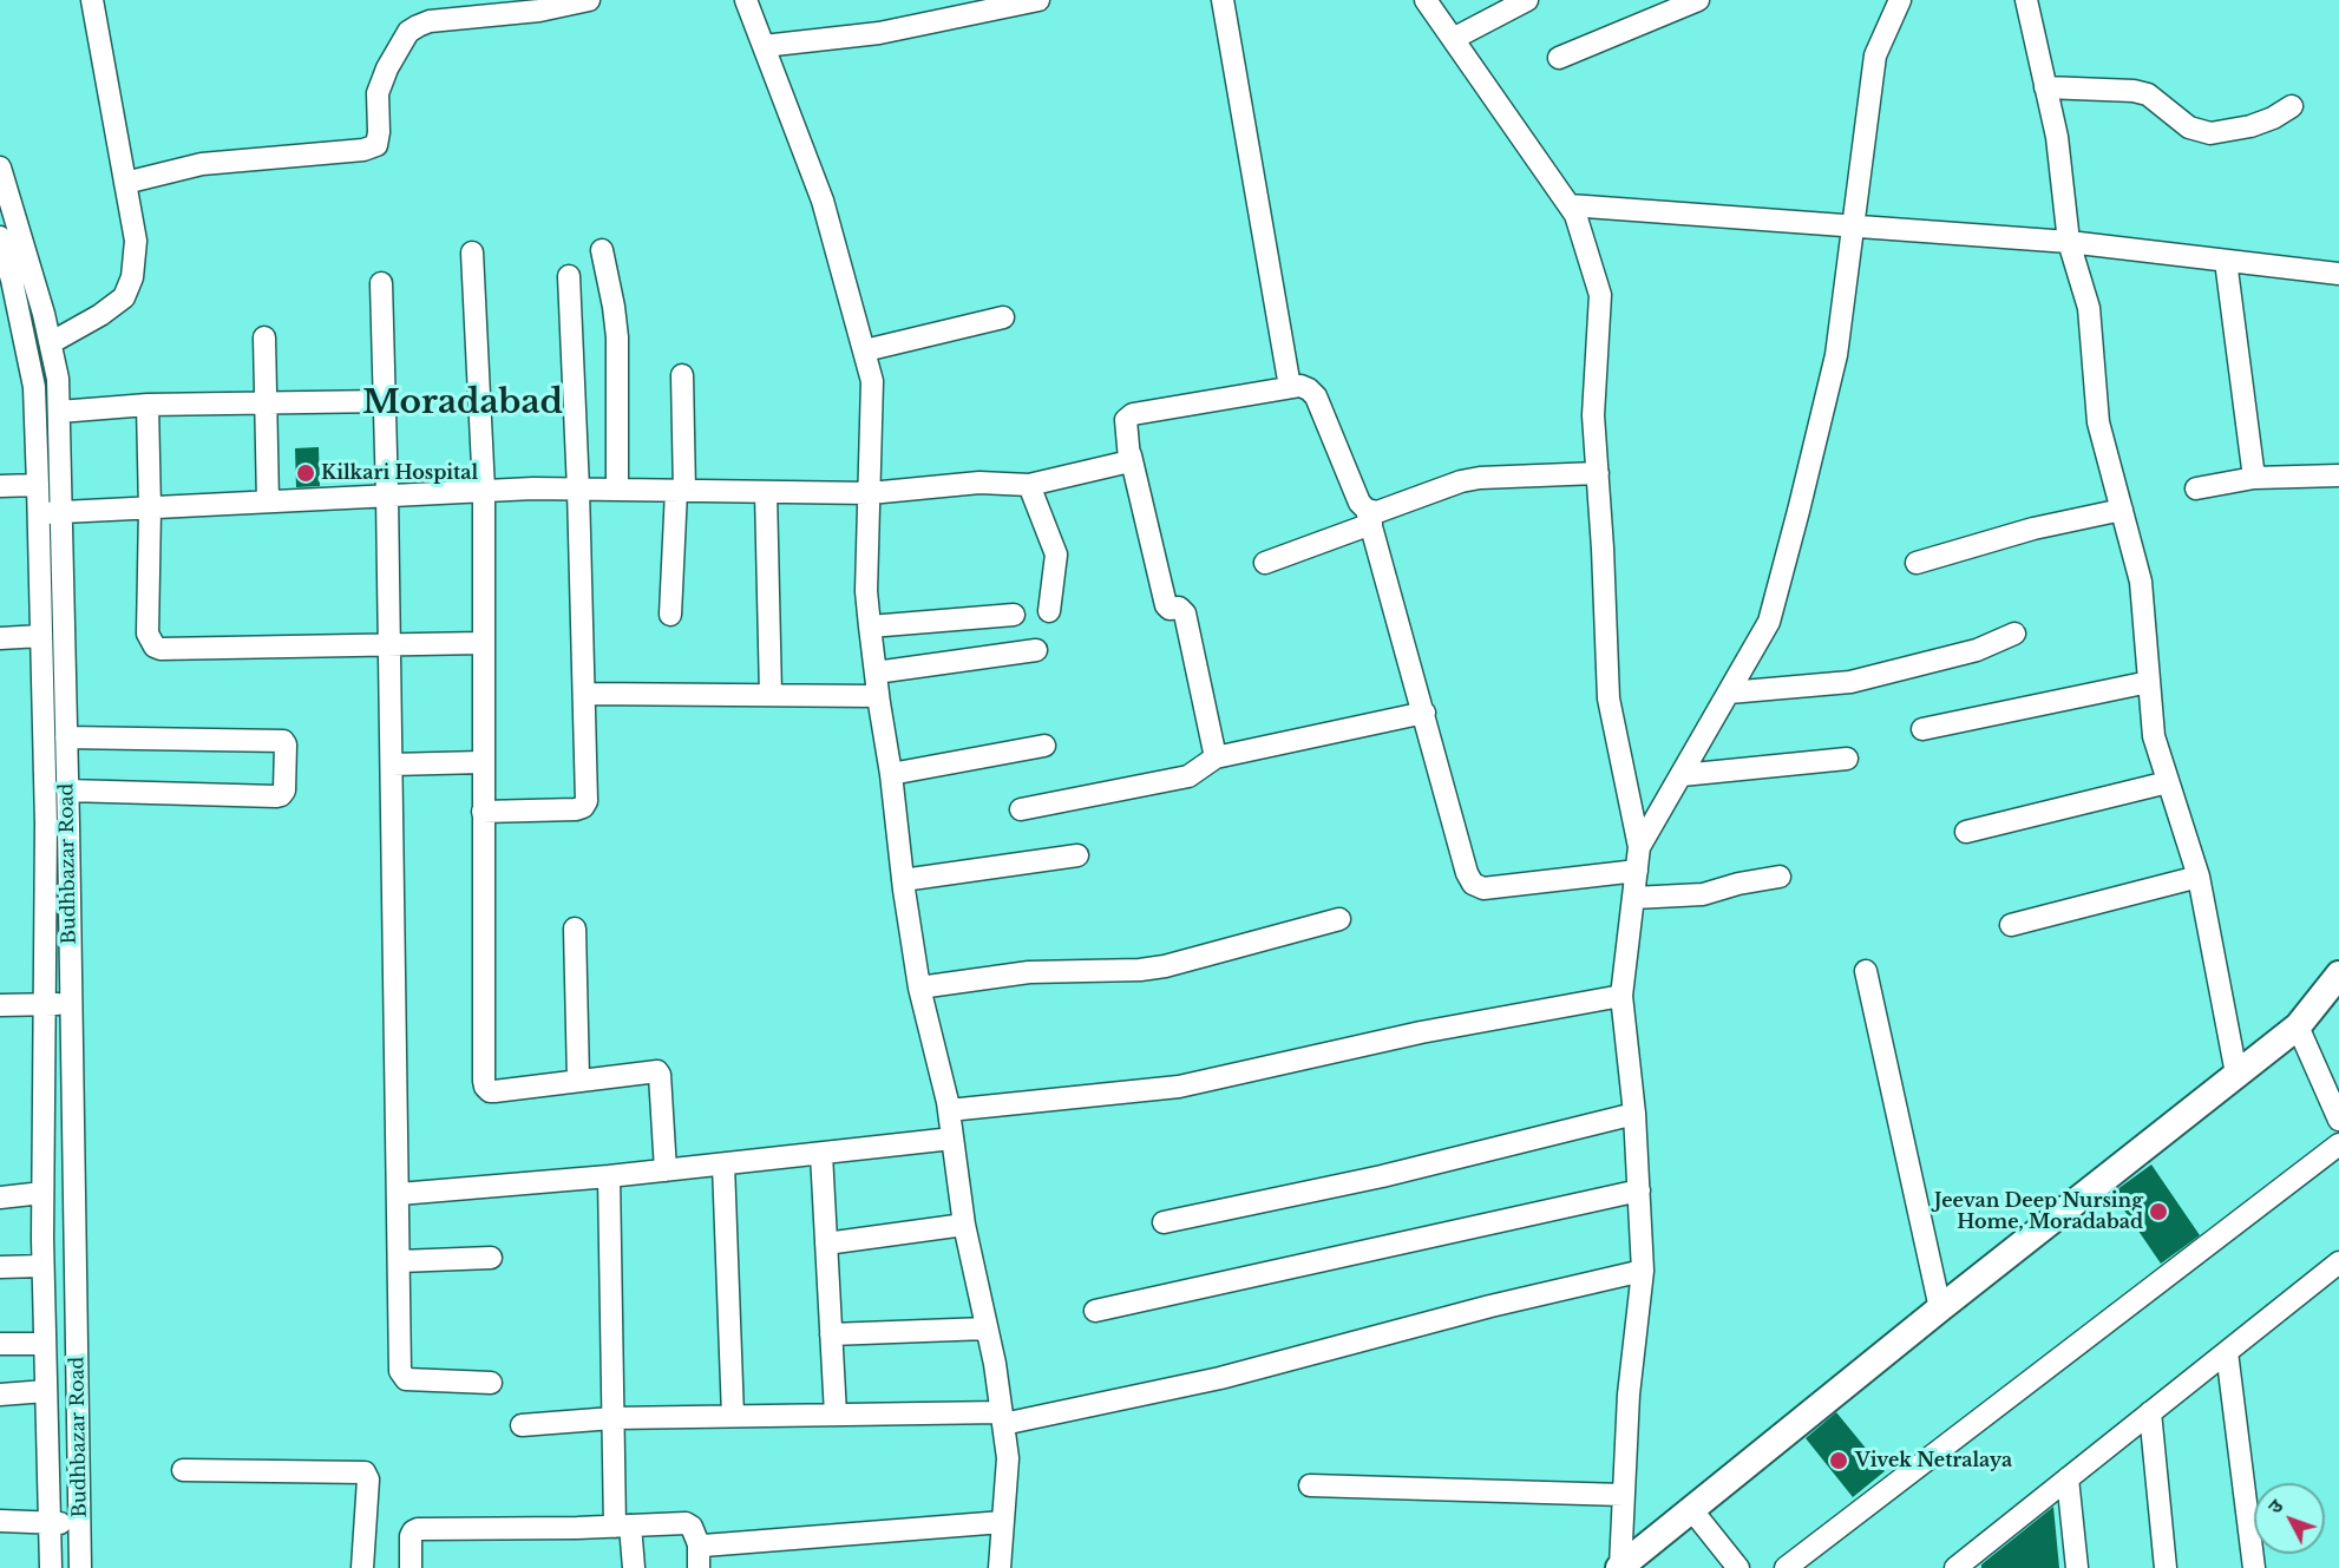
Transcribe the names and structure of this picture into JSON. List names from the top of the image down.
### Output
{
  "streets": {
    "street": ["Budhbazar Road"]
  },
  "districts": ["Moradabad"],
  "places": ["Kilkari Hospital", "Jeevan Deep Nursing Home, Moradabad", "Vivek Netralaya"],
  "north": "top left"
}
